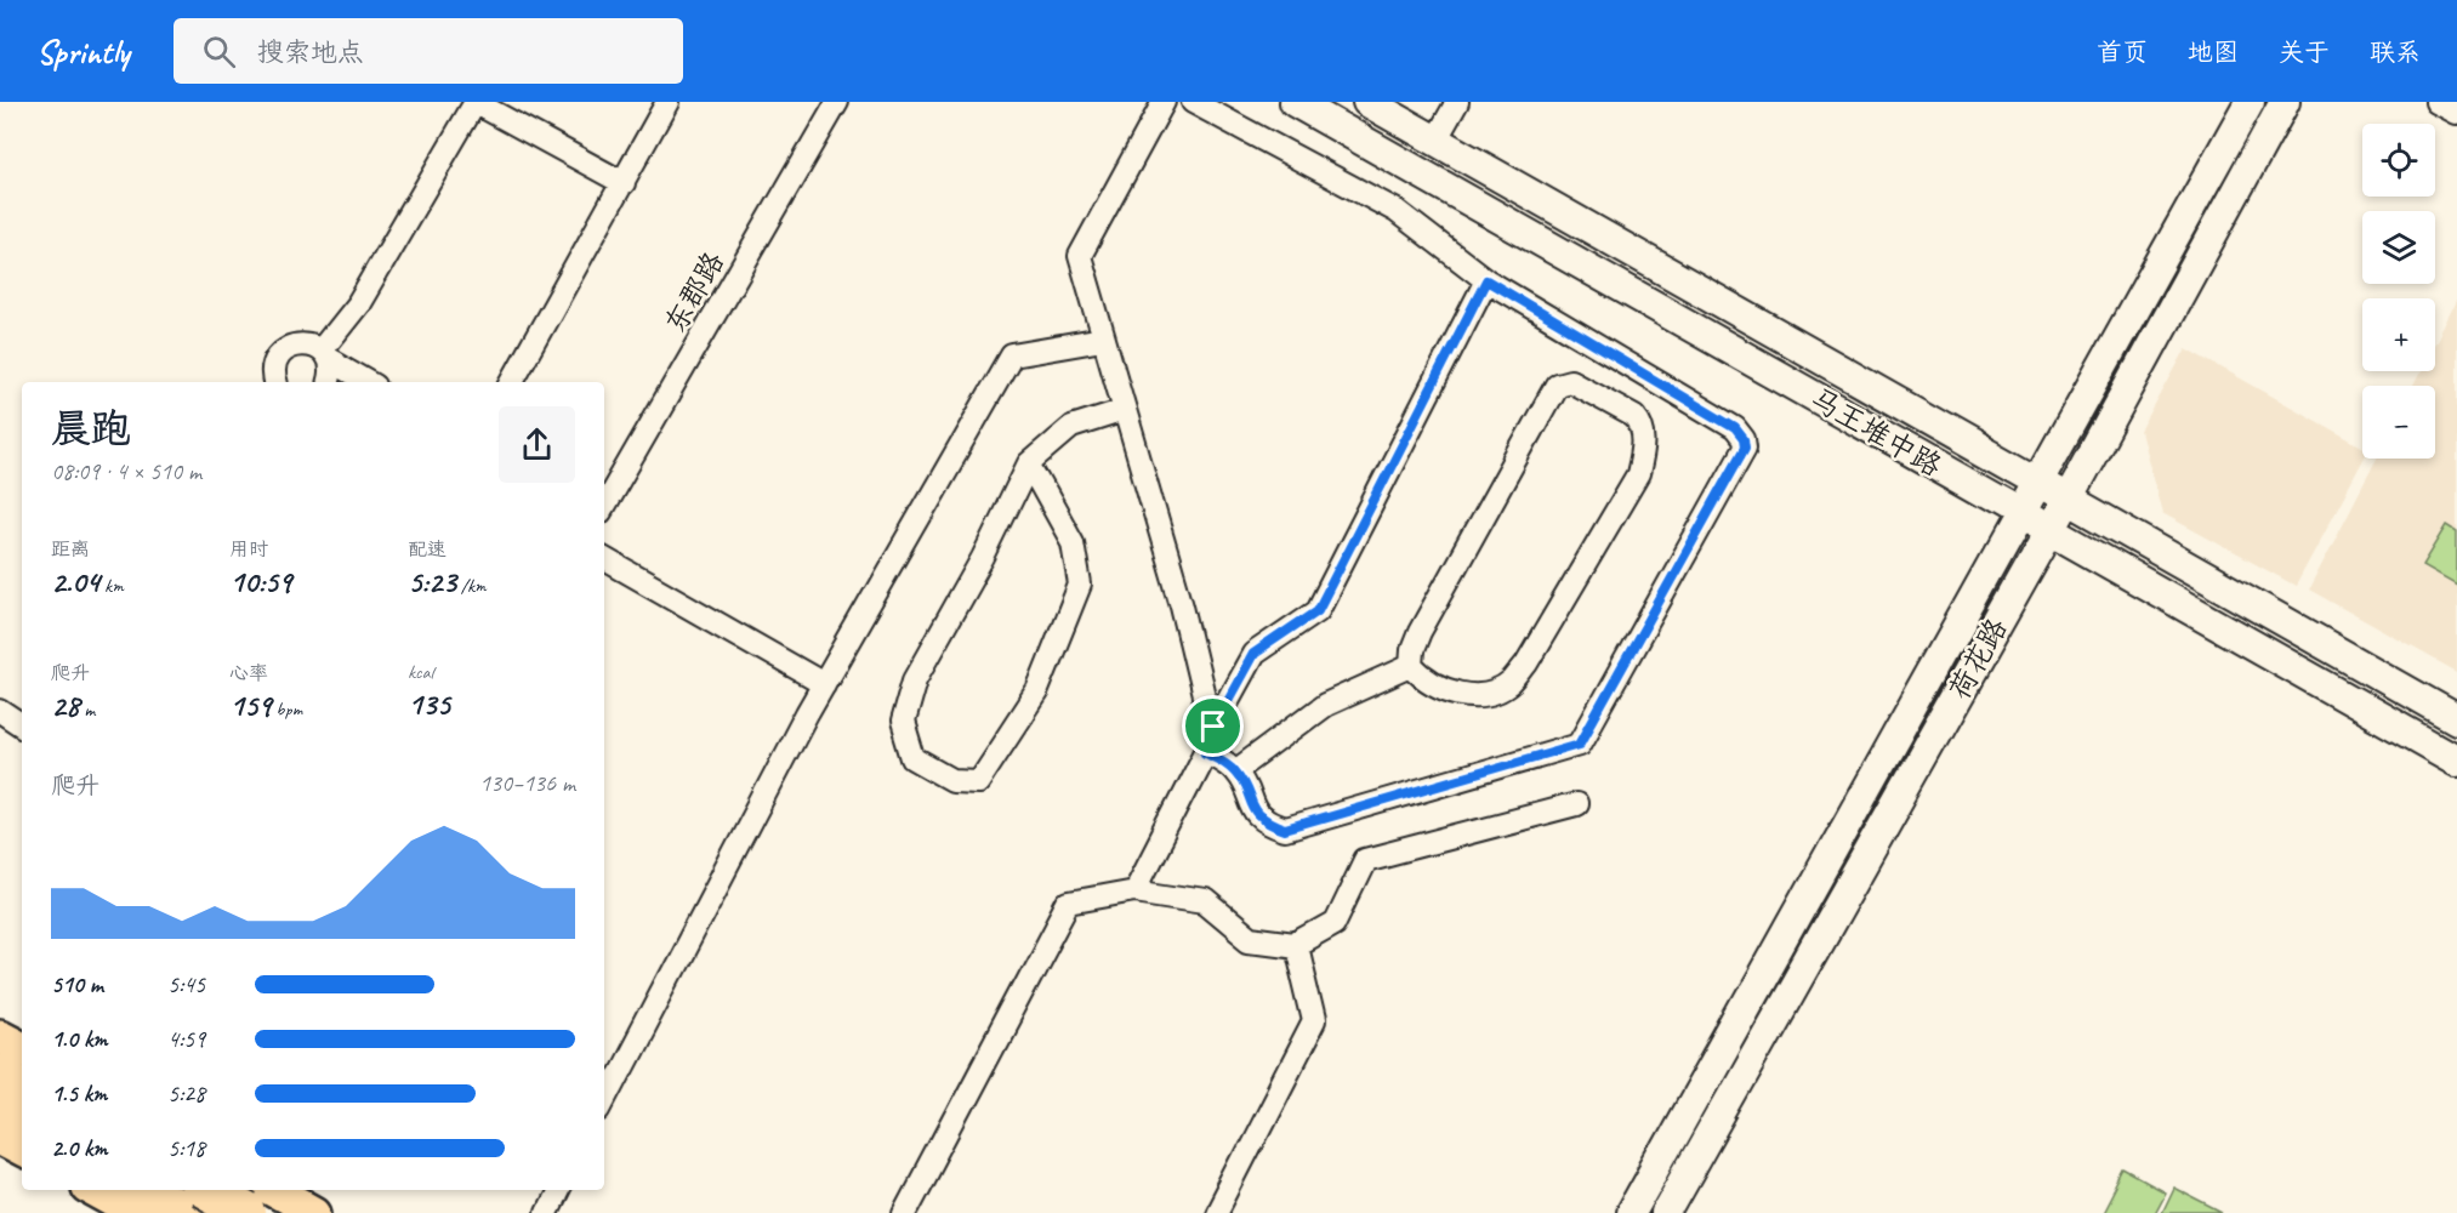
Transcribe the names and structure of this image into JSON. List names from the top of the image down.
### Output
{
  "streets": {
    "main road": ["马王堆中路", "荷花路"],
    "street": ["东郡路"]
  },
  "crossings": [
    ["马王堆中路", "荷花路"]
  ],
  "page": {
    "header": "Sprintly",
    "search": "搜索地点",
    "nav": [
      "首页",
      "地图",
      "关于",
      "联系"
    ],
    "map_buttons": ["+", "−"],
    "heading": ["晨跑", "08:09 · 4 × 510 m"],
    "stats": [
      ["距离", "2.04 km"],
      ["用时", "10:59"],
      ["配速", "5:23 /km"],
      ["爬升", "28 m"],
      ["心率", "159 bpm"],
      ["kcal", "135"]
    ],
    "chart": ["爬升", "130–136 m"],
    "list": [
      {
        "name": "510 m",
        "note": "5:45"
      },
      {
        "name": "1.0 km",
        "note": "4:59"
      },
      {
        "name": "1.5 km",
        "note": "5:28"
      },
      {
        "name": "2.0 km",
        "note": "5:18"
      }
    ]
  }
}
